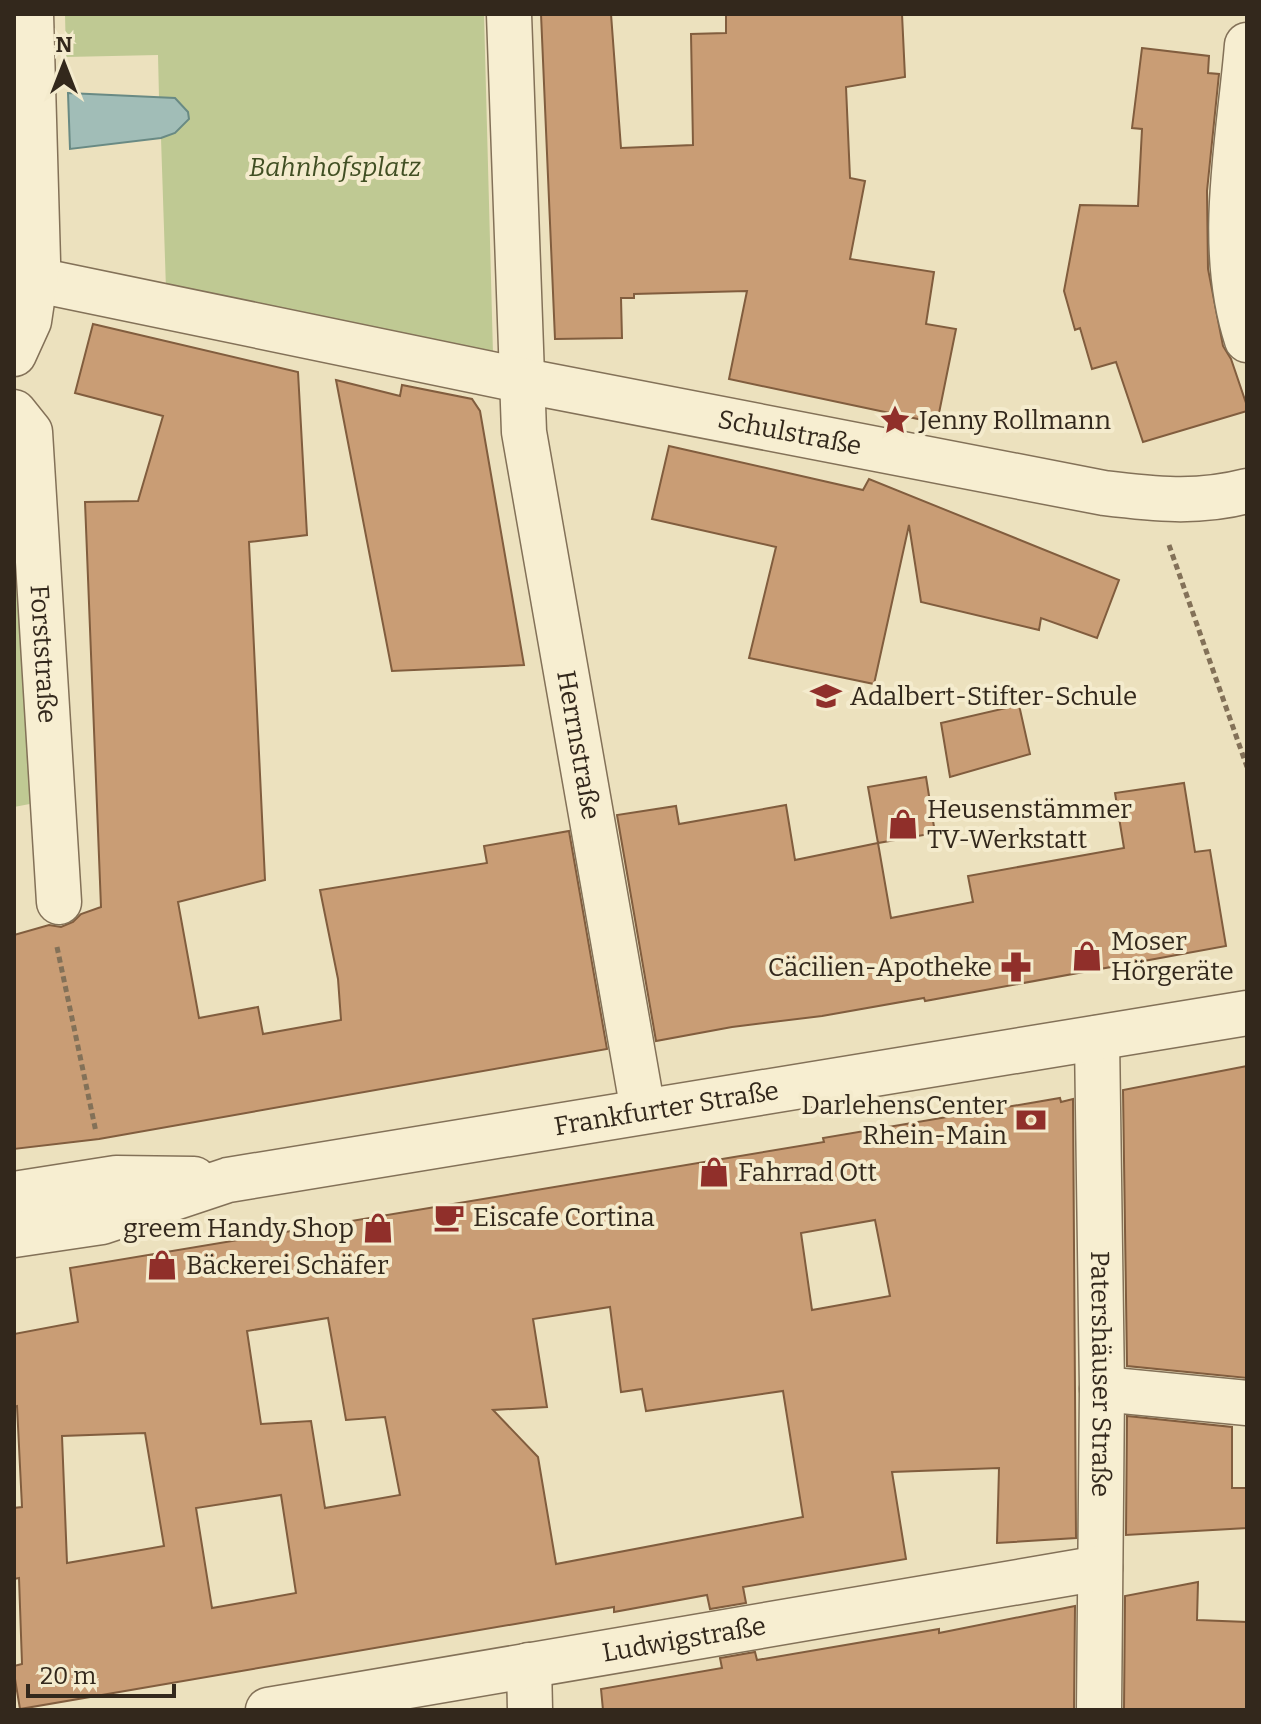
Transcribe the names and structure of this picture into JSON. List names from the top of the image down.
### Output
{
  "streets": {
    "street": [
      "Schulstraße",
      "Forststraße",
      "Herrnstraße",
      "Frankfurter Straße",
      "Patershäuser Straße",
      "Ludwigstraße"
    ]
  },
  "crossings": [
    ["Schulstraße", "Herrnstraße"],
    ["Herrnstraße", "Frankfurter Straße"],
    ["Frankfurter Straße", "Patershäuser Straße"],
    ["Patershäuser Straße", "Ludwigstraße"]
  ],
  "parks": ["Bahnhofsplatz"],
  "places": {
    "place": ["Jenny Rollmann"],
    "school or university": ["Adalbert-Stifter-Schule"],
    "shop": [
      "Heusenstämmer TV-Werkstatt",
      "Moser Hörgeräte",
      "Fahrrad Ott",
      "greem Handy Shop",
      "Bäckerei Schäfer"
    ],
    "pharmacy": ["Cäcilien-Apotheke"],
    "bank": ["DarlehensCenter Rhein-Main"],
    "cafe": ["Eiscafe Cortina"]
  },
  "scale_bar": "20 m",
  "north": "top"
}
